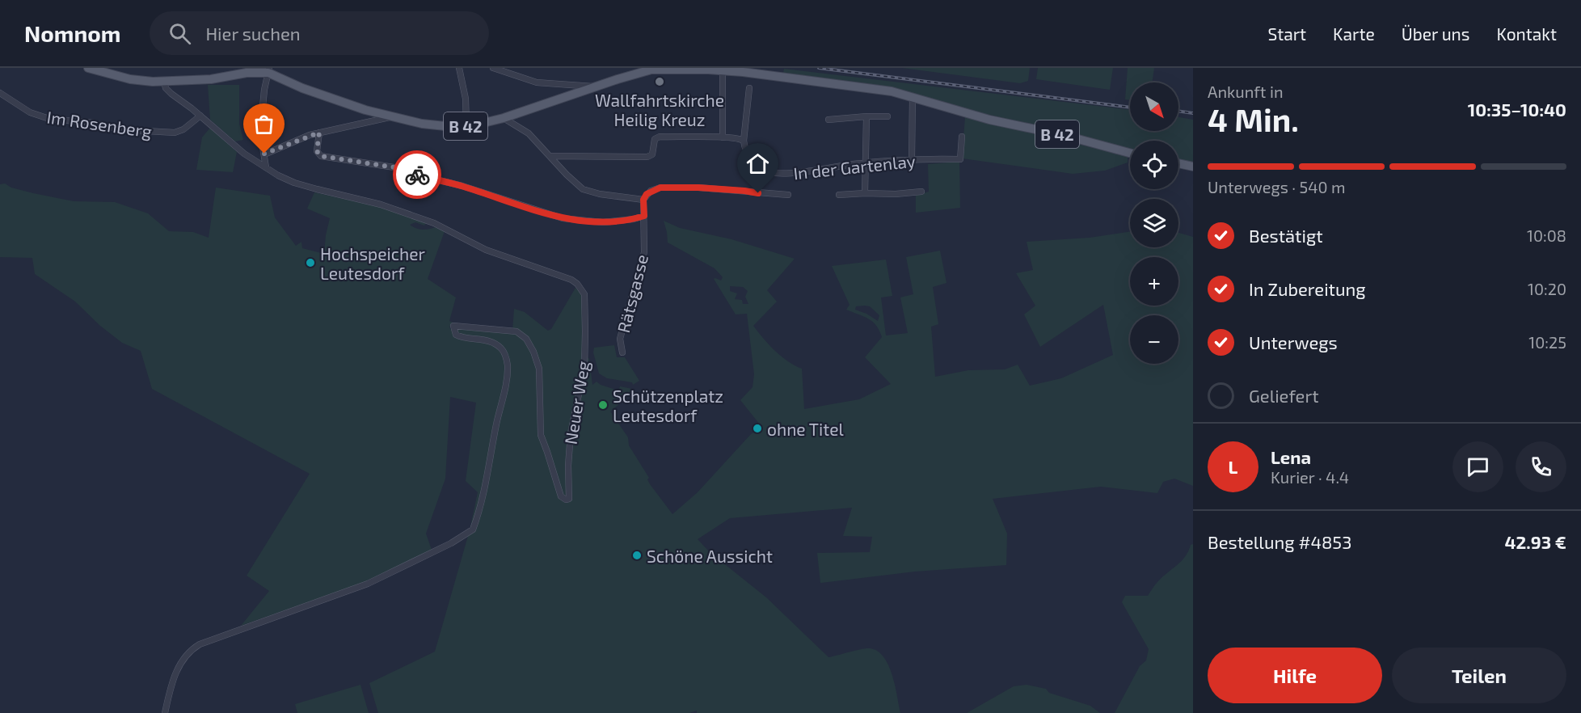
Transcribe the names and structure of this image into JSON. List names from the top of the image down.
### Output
{
  "streets": {
    "main road": ["B 42"],
    "street": [
      "Im Rosenberg",
      "In der Gartenlay",
      "Rätsgasse",
      "Neuer Weg"
    ]
  },
  "crossings": [
    ["Im Rosenberg", "Neuer Weg"],
    ["B 42", "Neuer Weg"]
  ],
  "places": [
    "Wallfahrtskirche Heilig Kreuz",
    "Hochspeicher Leutesdorf",
    "Schützenplatz Leutesdorf",
    "ohne Titel",
    "Schöne Aussicht"
  ],
  "north": "bottom right",
  "page": {
    "header": "Nomnom",
    "search": "Hier suchen",
    "nav": [
      "Start",
      "Karte",
      "Über uns",
      "Kontakt"
    ],
    "heading": ["4 Min.", "Ankunft in", "10:35–10:40"],
    "panel": [
      "Lena",
      "Kurier · 4.4",
      "Bestellung #4853",
      "42.93 €"
    ],
    "map_buttons": ["+", "−"],
    "bar": "Unterwegs · 540 m",
    "list": [
      ["Bestätigt", "10:08"],
      ["In Zubereitung", "10:20"],
      ["Unterwegs", "10:25"],
      "Geliefert"
    ],
    "round": "L",
    "buttons": ["Hilfe", "Teilen"]
  }
}
